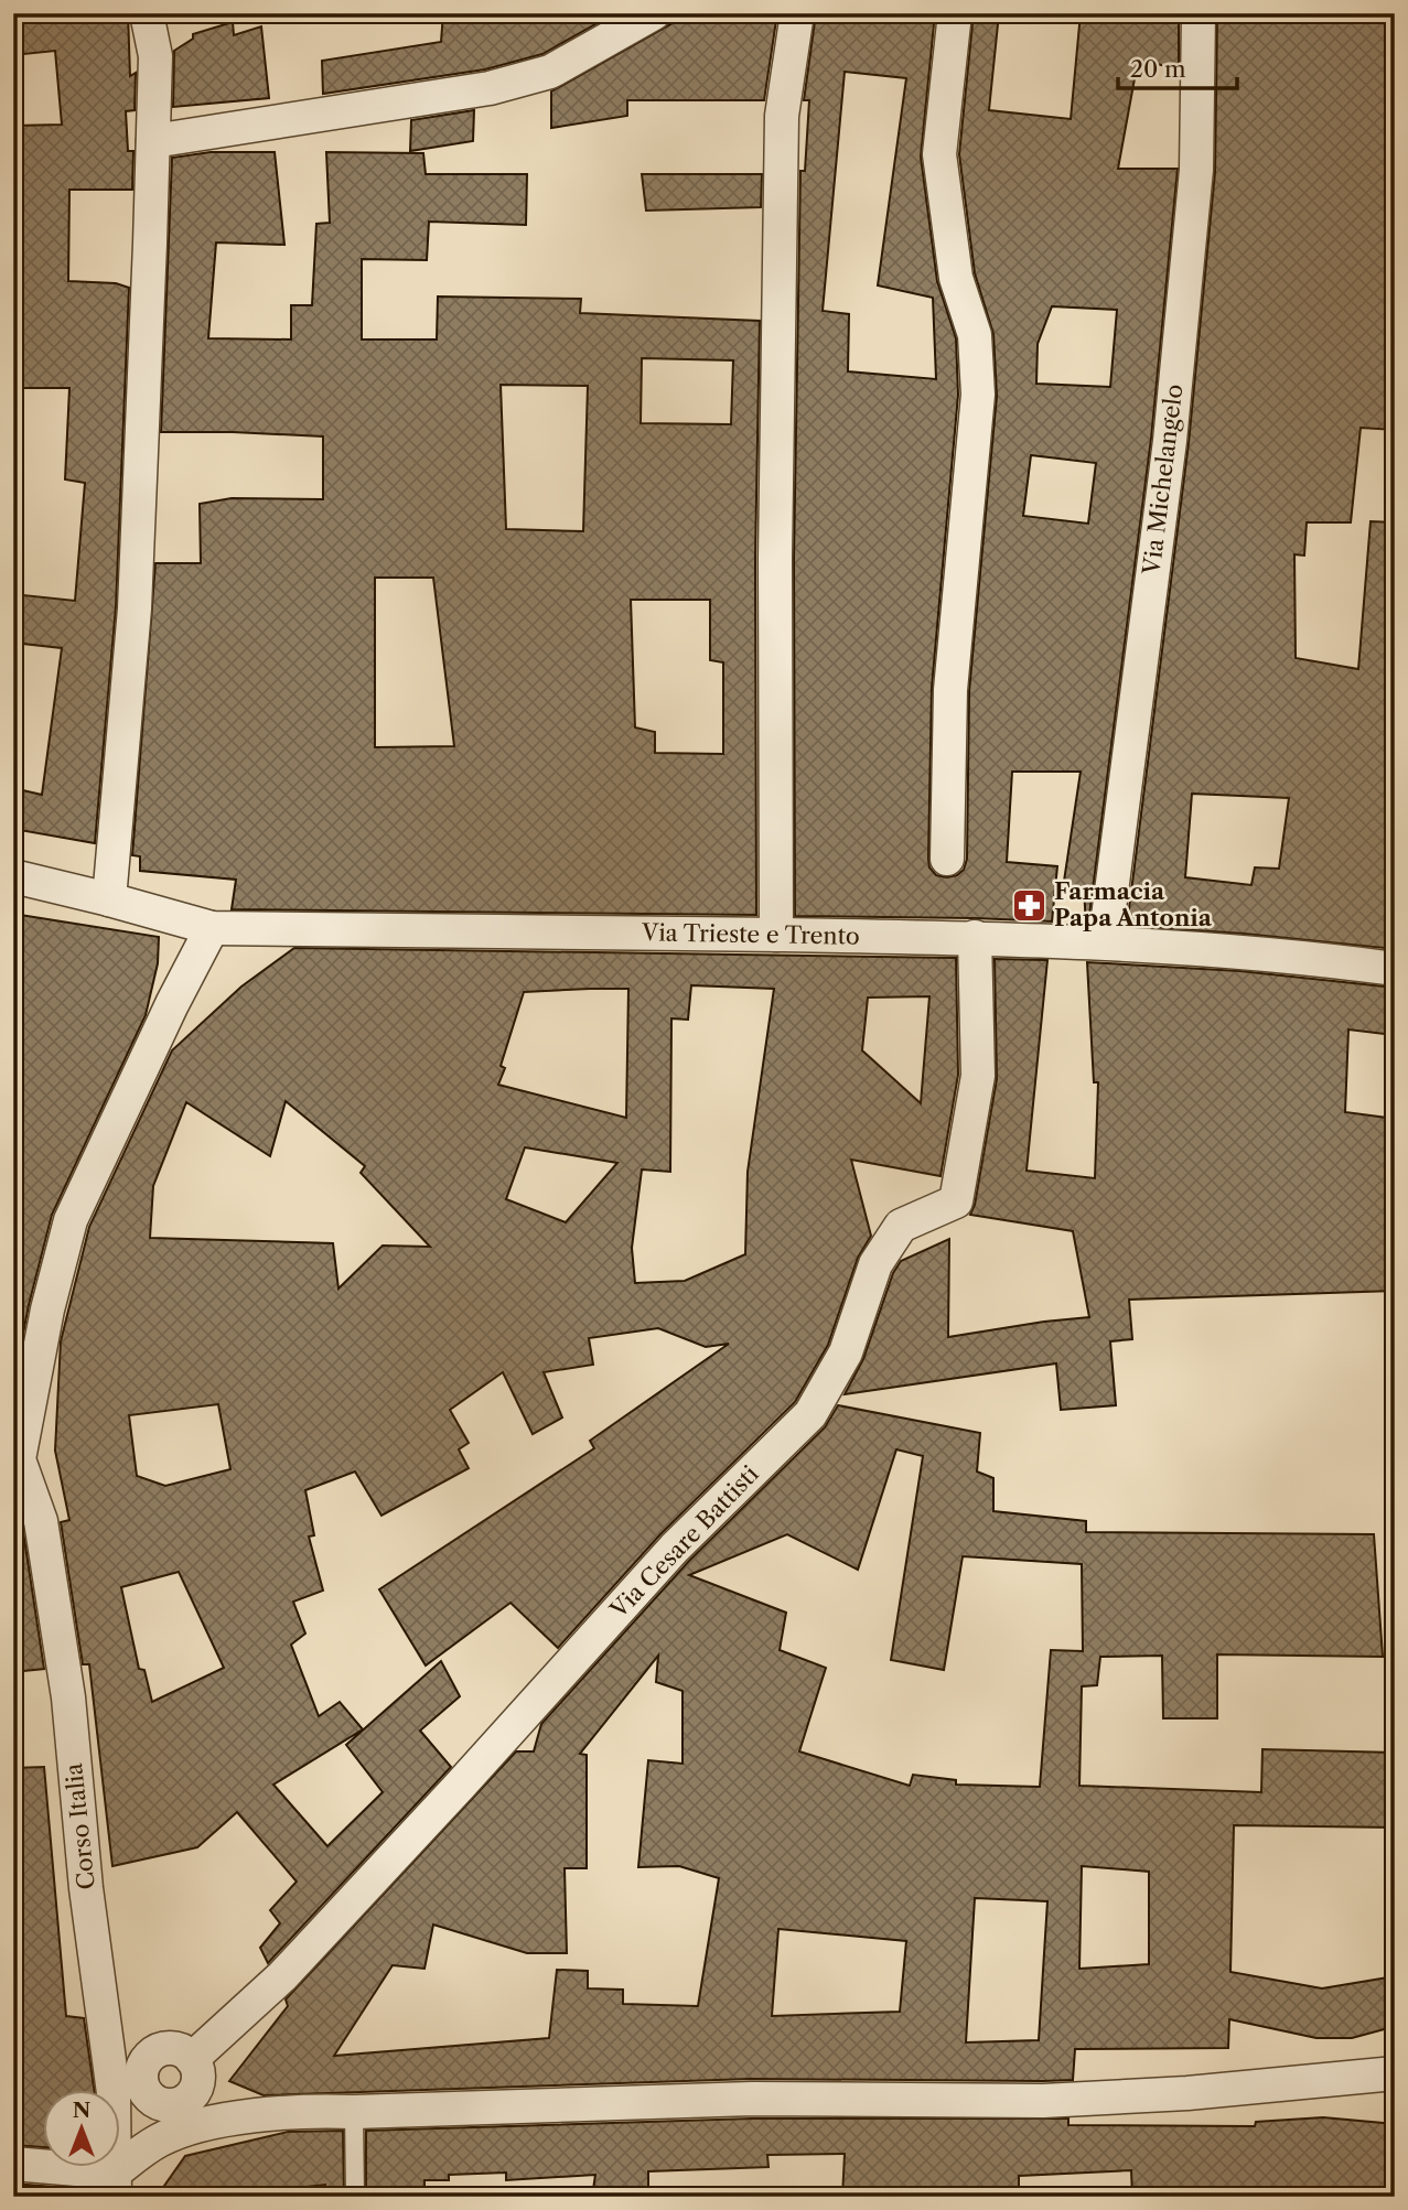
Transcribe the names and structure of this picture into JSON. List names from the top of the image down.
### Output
{
  "streets": {
    "street": [
      "Via Michelangelo",
      "Via Trieste e Trento",
      "Via Cesare Battisti",
      "Corso Italia"
    ]
  },
  "crossings": [
    ["Via Michelangelo", "Via Trieste e Trento"],
    ["Via Trieste e Trento", "Via Cesare Battisti"],
    ["Via Cesare Battisti", "Corso Italia"]
  ],
  "places": {
    "pharmacy": ["Farmacia Papa Antonia"]
  },
  "scale_bar": "20 m",
  "north": "top"
}
